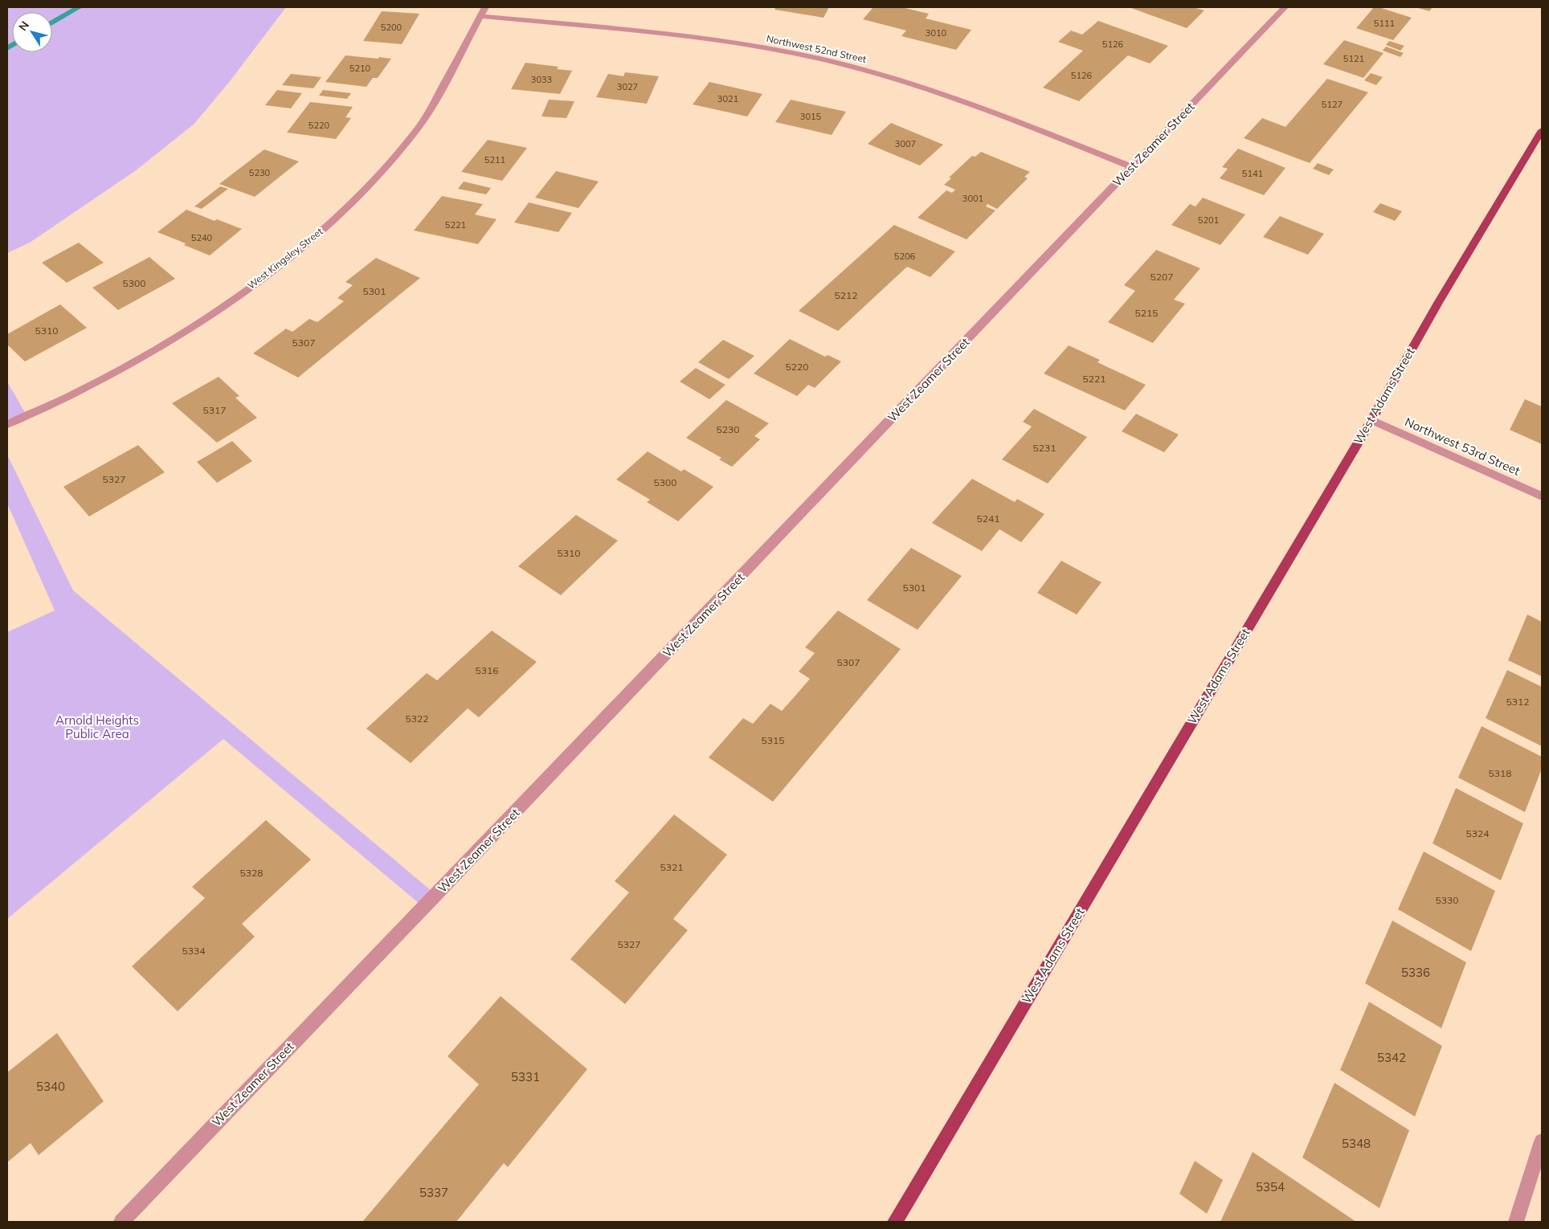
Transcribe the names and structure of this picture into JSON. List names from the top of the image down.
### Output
{
  "streets": {
    "main road": ["West Adams Street"],
    "street": [
      "Northwest 52nd Street",
      "West Zeamer Street",
      "West Kingsley Street",
      "Northwest 53rd Street"
    ]
  },
  "crossings": [
    ["Northwest 52nd Street", "West Zeamer Street"],
    ["Northwest 52nd Street", "West Kingsley Street"],
    ["West Adams Street", "Northwest 53rd Street"]
  ],
  "parks": ["Arnold Heights Public Area"],
  "house_numbers": [
    "5111",
    "5200",
    "3010",
    "5126",
    "5121",
    "5210",
    "5126",
    "3033",
    "3027",
    "3021",
    "5127",
    "3015",
    "5220",
    "3007",
    "5211",
    "5230",
    "5141",
    "3001",
    "5201",
    "5221",
    "5240",
    "5206",
    "5207",
    "5300",
    "5301",
    "5212",
    "5215",
    "5310",
    "5307",
    "5220",
    "5221",
    "5317",
    "5230",
    "5231",
    "5327",
    "5300",
    "5241",
    "5310",
    "5301",
    "5307",
    "5316",
    "5312",
    "5322",
    "5315",
    "5318",
    "5324",
    "5321",
    "5328",
    "5330",
    "5327",
    "5334",
    "5336",
    "5342",
    "5331",
    "5340",
    "5348",
    "5354",
    "5337"
  ],
  "north": "top left"
}
